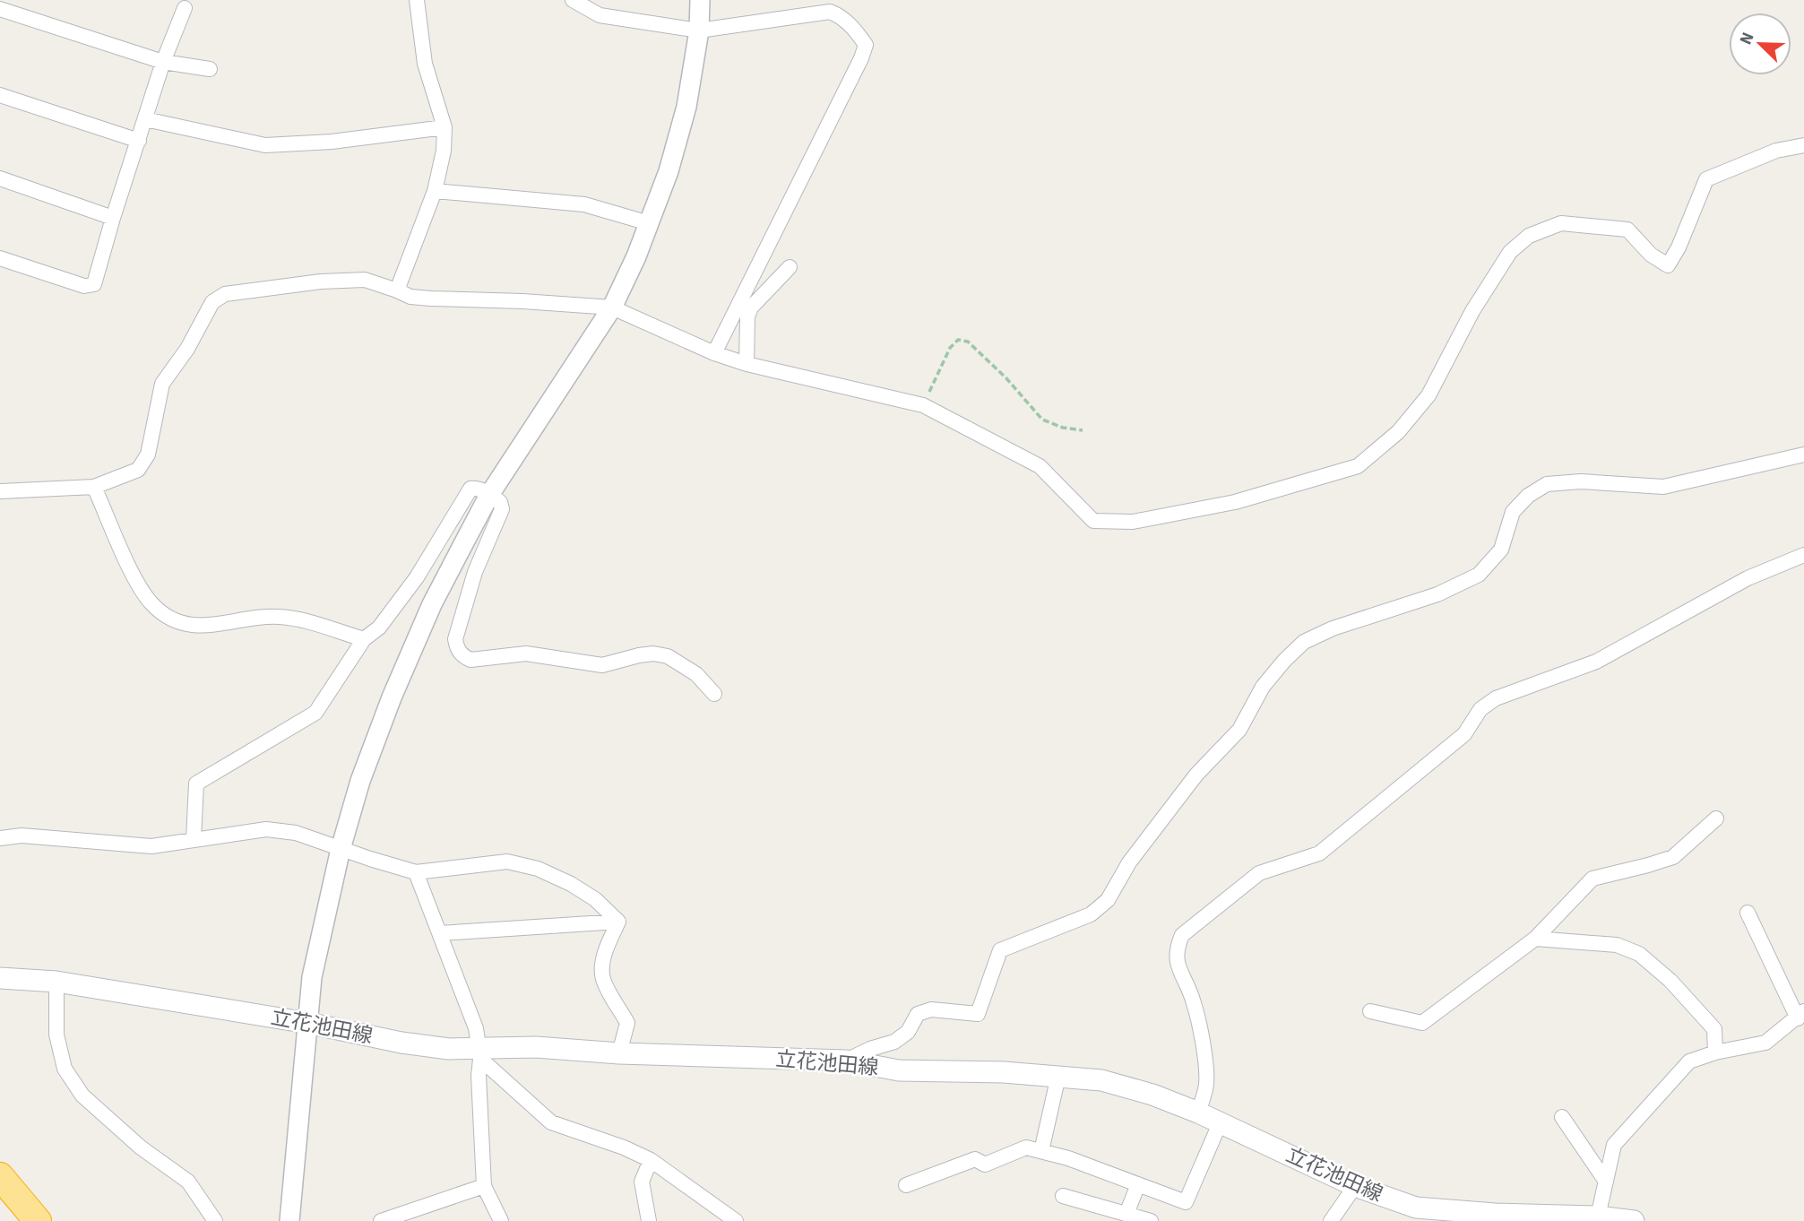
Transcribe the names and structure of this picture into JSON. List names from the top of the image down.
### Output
{
  "streets": {
    "main road": ["立花池田線"]
  },
  "north": "top left"
}
